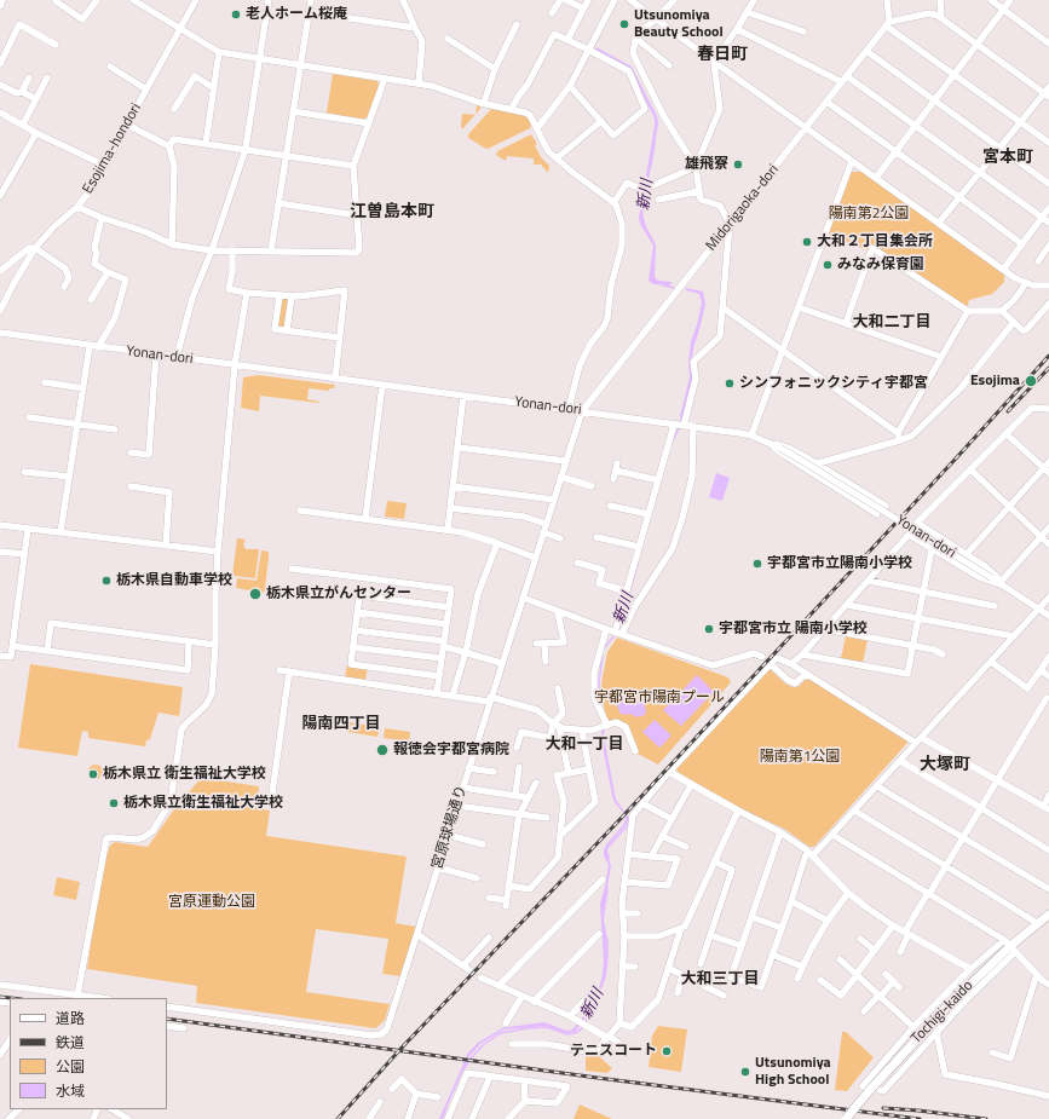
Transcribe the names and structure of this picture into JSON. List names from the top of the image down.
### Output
{
  "streets": {
    "main road": ["Tochigi-kaido"],
    "street": [
      "Esojima-hondori",
      "Midorigaoka-dori",
      "Yonan-dori",
      "宮原球場通り"
    ]
  },
  "crossings": [
    ["Midorigaoka-dori", "Yonan-dori"],
    ["Midorigaoka-dori", "宮原球場通り"],
    ["Yonan-dori", "宮原球場通り"]
  ],
  "districts": [
    "春日町",
    "宮本町",
    "江曽島本町",
    "大和二丁目",
    "陽南四丁目",
    "大和一丁目",
    "大塚町",
    "大和三丁目"
  ],
  "water": ["新川"],
  "parks": [
    "陽南第2公園",
    "宇都宮市陽南プール",
    "陽南第1公園",
    "宮原運動公園"
  ],
  "places": [
    "老人ホーム桜庵",
    "Utsunomiya Beauty School",
    "雄飛寮",
    "大和２丁目集会所",
    "みなみ保育園",
    "Esojima",
    "シンフォニックシティ宇都宮",
    "宇都宮市立陽南小学校",
    "栃木県自動車学校",
    "栃木県立がんセンター",
    "宇都宮市立 陽南小学校",
    "報徳会宇都宮病院",
    "栃木県立 衛生福祉大学校",
    "栃木県立衛生福祉大学校",
    "テニスコート",
    "Utsunomiya High School"
  ],
  "legend": [
    "道路",
    "鉄道",
    "公園",
    "水域"
  ]
}
